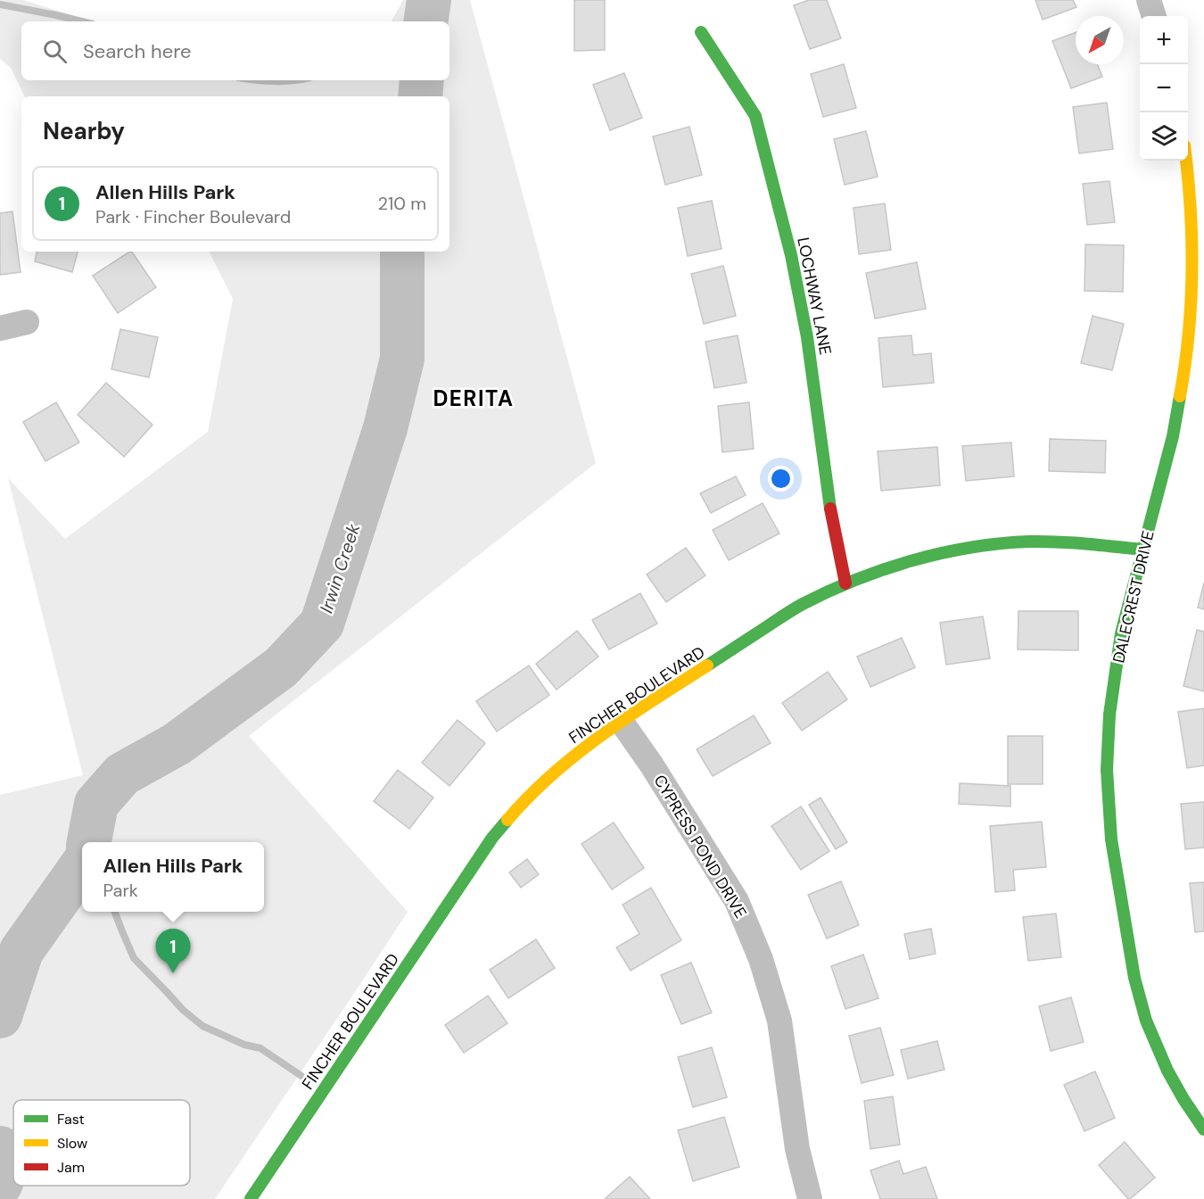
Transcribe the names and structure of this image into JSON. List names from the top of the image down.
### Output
{
  "streets": {
    "street": [
      "LOCHWAY LANE",
      "DALECREST DRIVE",
      "FINCHER BOULEVARD",
      "CYPRESS POND DRIVE"
    ]
  },
  "crossings": [
    ["LOCHWAY LANE", "FINCHER BOULEVARD"],
    ["DALECREST DRIVE", "FINCHER BOULEVARD"],
    ["FINCHER BOULEVARD", "CYPRESS POND DRIVE"]
  ],
  "districts": ["DERITA"],
  "water": ["Irwin Creek"],
  "legend": ["Fast", "Slow", "Jam"],
  "north": "bottom left",
  "page": {
    "map_buttons": ["+", "−"],
    "search": "Search here",
    "heading": "Nearby",
    "list": [
      {
        "mark": "1",
        "name": "Allen Hills Park",
        "note": "Park · Fincher Boulevard",
        "value": "210 m"
      }
    ],
    "popup": ["Allen Hills Park", "Park"],
    "pins": "1"
  }
}
